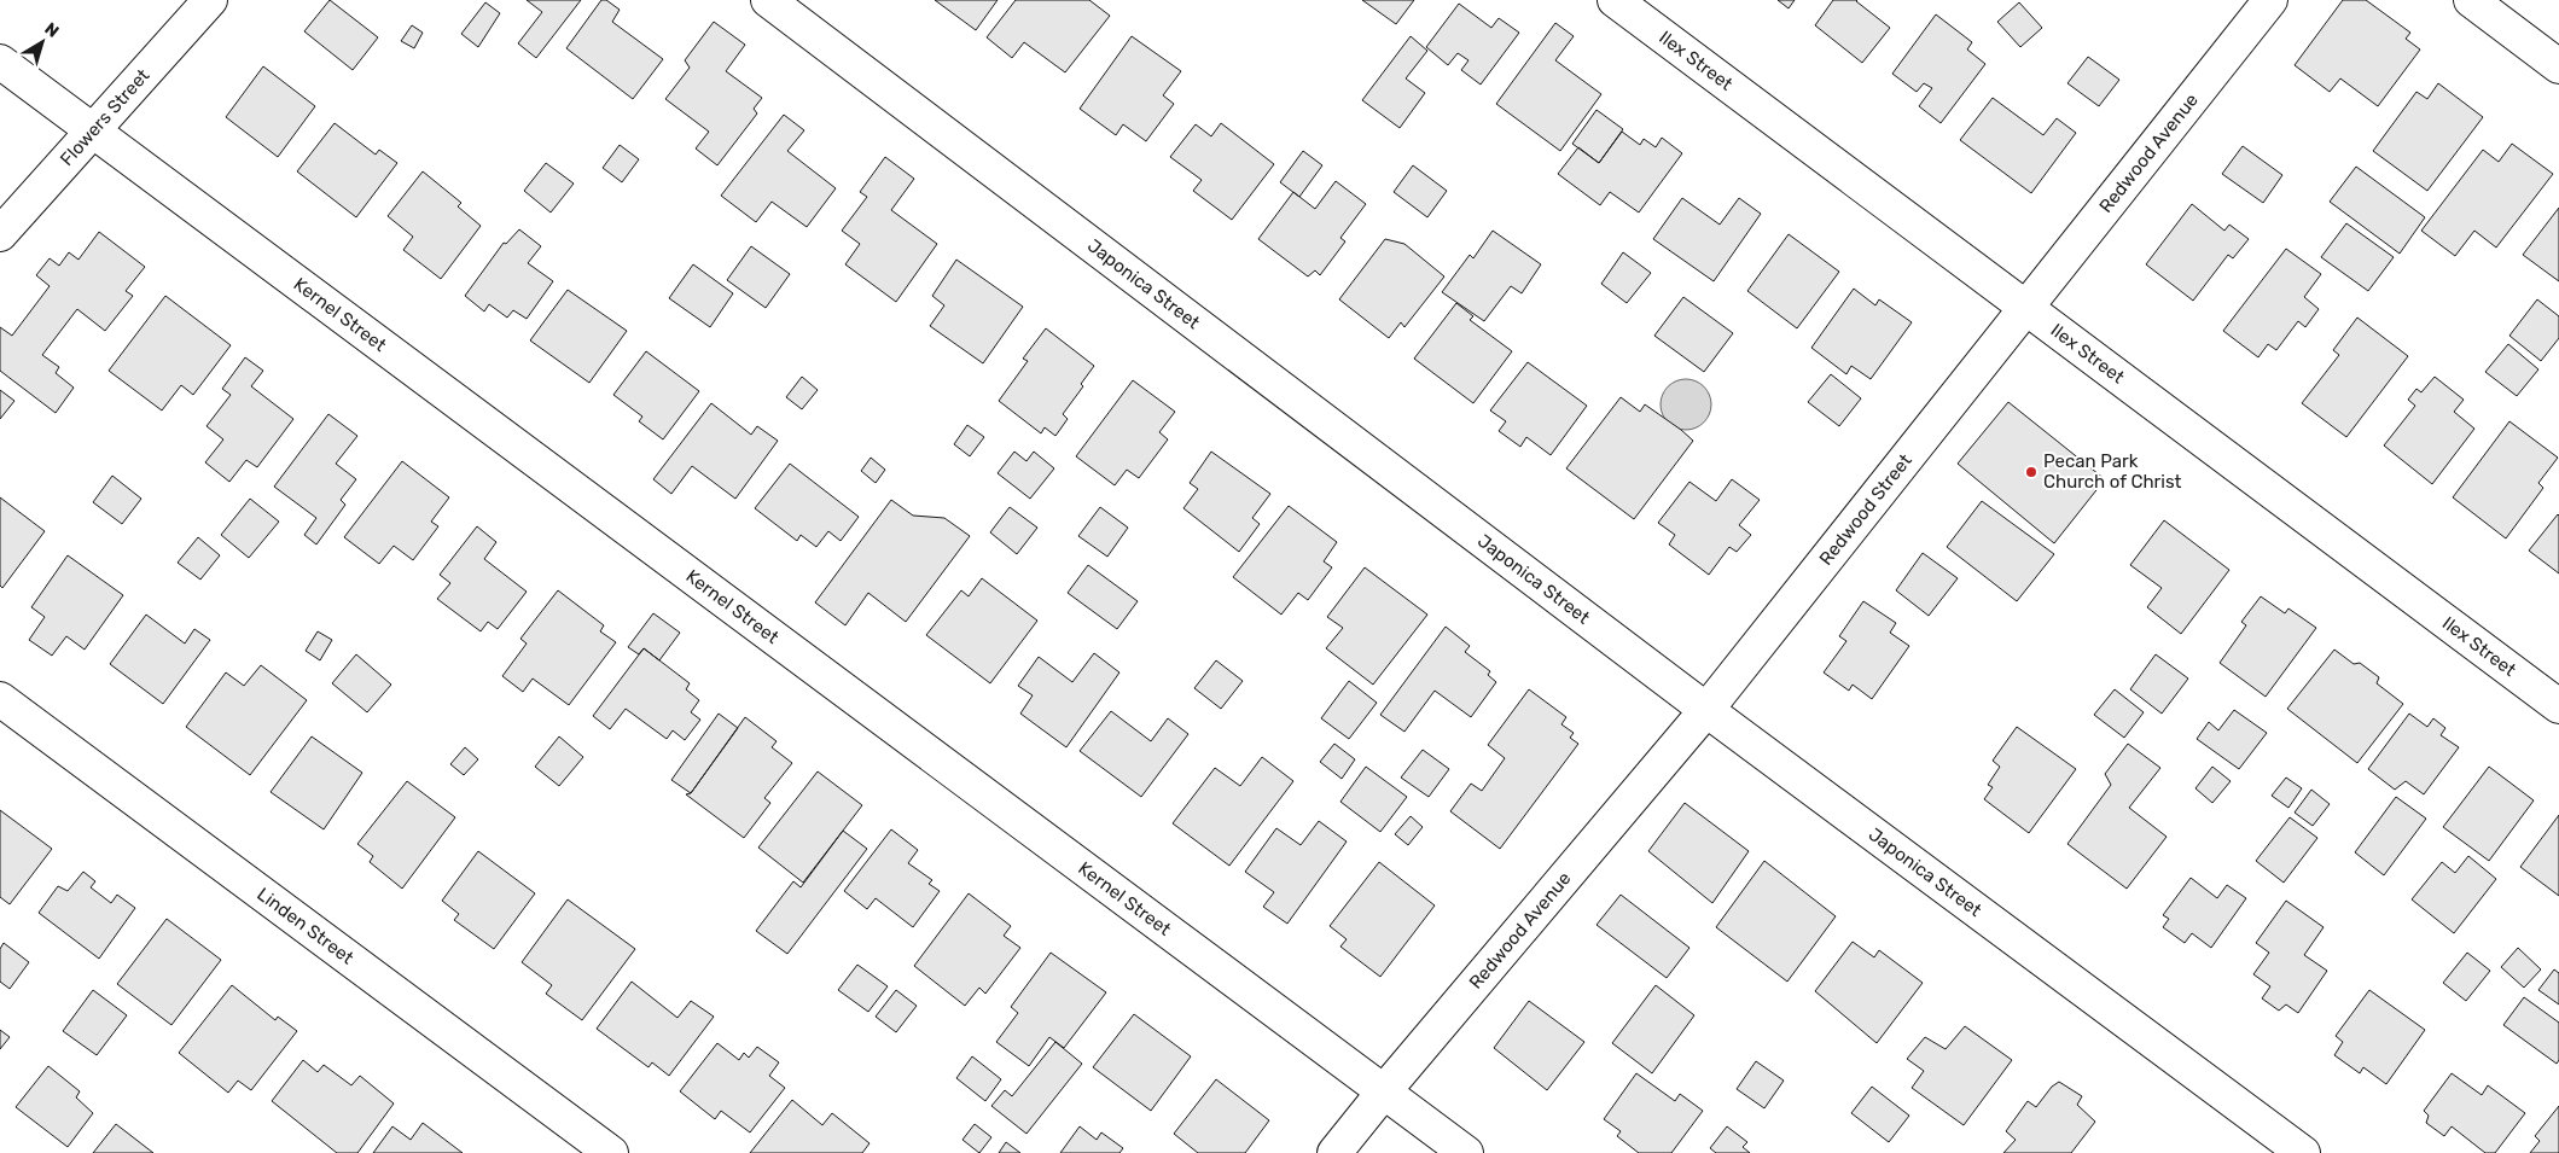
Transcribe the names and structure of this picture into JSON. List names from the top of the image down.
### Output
{
  "streets": {
    "street": [
      "Ilex Street",
      "Flowers Street",
      "Redwood Avenue",
      "Japonica Street",
      "Kernel Street",
      "Redwood Street",
      "Linden Street"
    ]
  },
  "crossings": [
    ["Ilex Street", "Redwood Avenue"],
    ["Ilex Street", "Redwood Street"],
    ["Flowers Street", "Kernel Street"],
    ["Redwood Avenue", "Japonica Street"],
    ["Redwood Avenue", "Kernel Street"],
    ["Redwood Avenue", "Redwood Street"],
    ["Japonica Street", "Redwood Street"]
  ],
  "places": ["Pecan Park Church of Christ"],
  "north": "top right"
}
